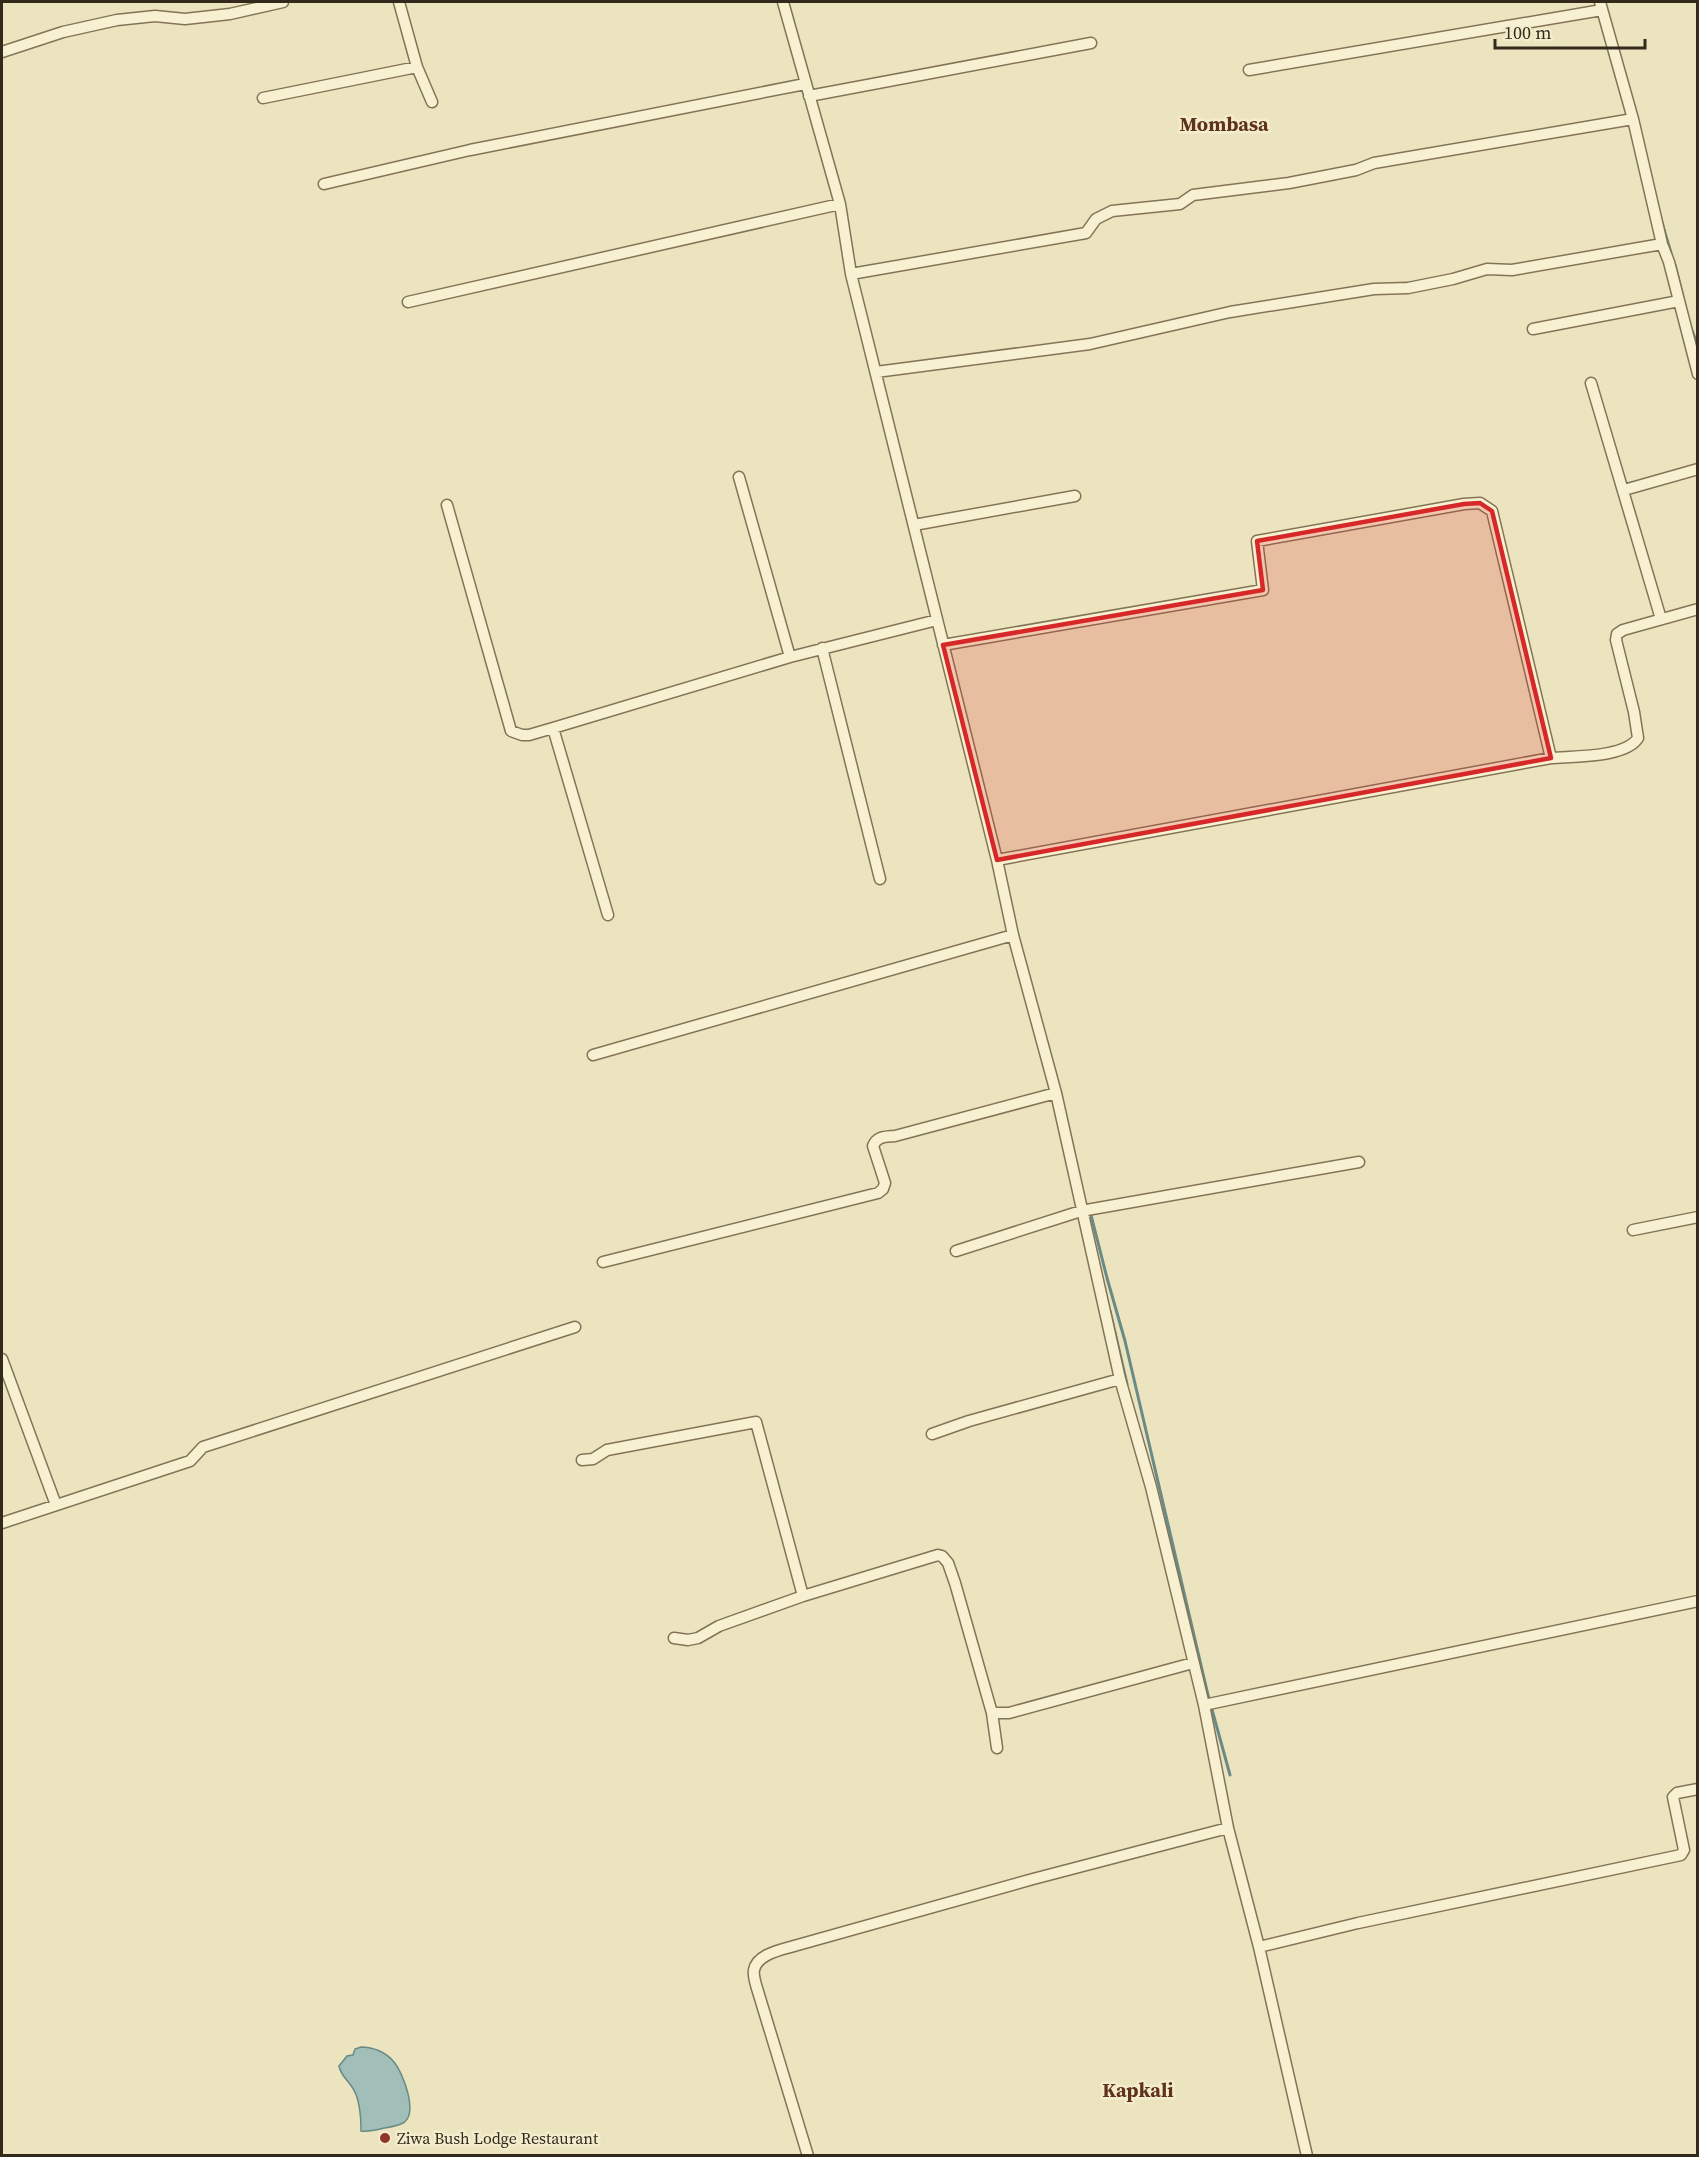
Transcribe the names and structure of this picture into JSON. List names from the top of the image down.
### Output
{
  "districts": ["Mombasa", "Kapkali"],
  "places": ["Ziwa Bush Lodge Restaurant"],
  "scale_bar": "100 m"
}
